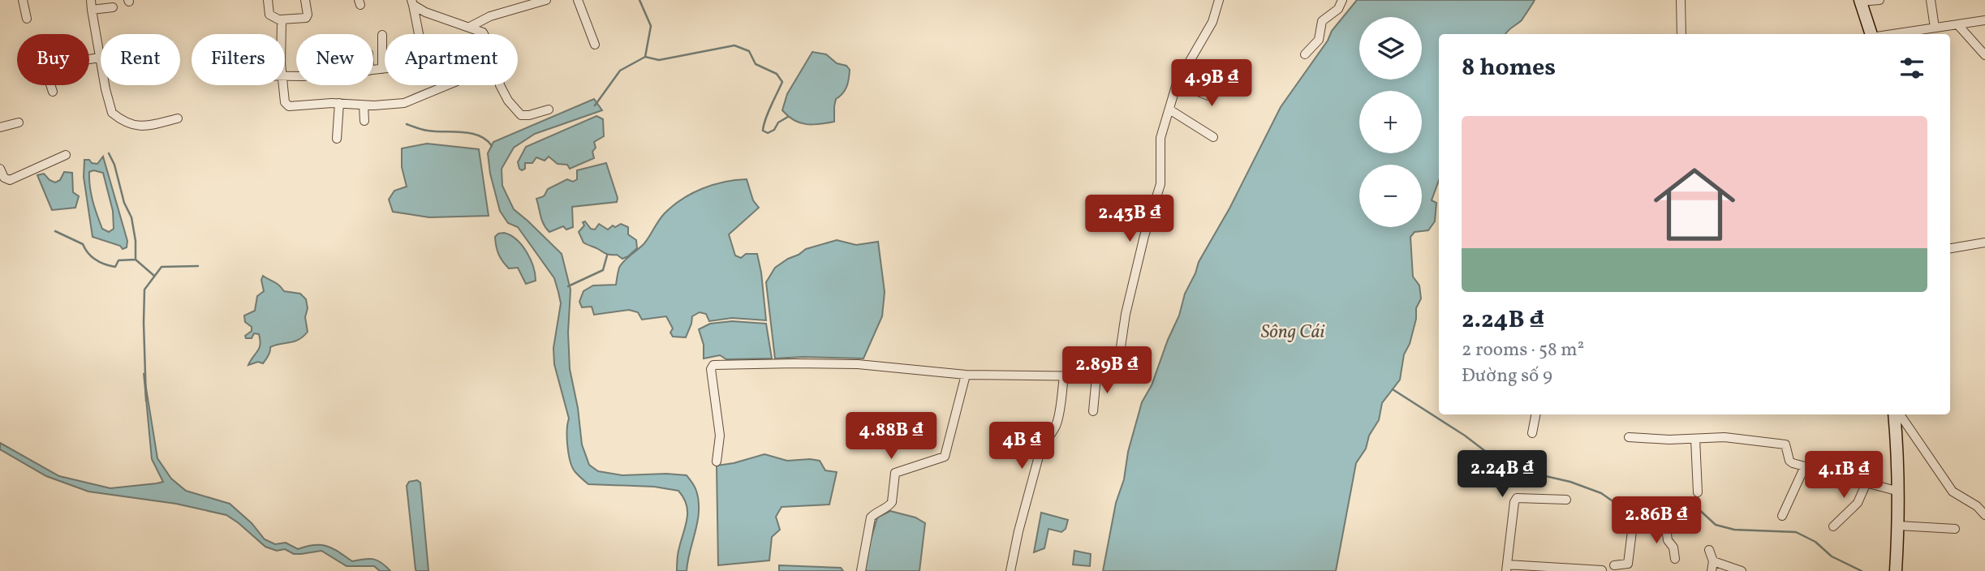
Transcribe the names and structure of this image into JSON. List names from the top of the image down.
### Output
{
  "water": ["Sông Cái"],
  "page": {
    "map_buttons": ["+", "−"],
    "chip": [
      "Buy",
      "Rent",
      "Filters",
      "New",
      "Apartment"
    ],
    "heading": "8 homes",
    "price": [
      "4.9B ₫",
      "2.43B ₫",
      "2.89B ₫",
      "4.88B ₫",
      "4B ₫",
      "2.24B ₫",
      "4.1B ₫",
      "2.86B ₫"
    ],
    "list": [
      {
        "name": "2.24B ₫",
        "note": "2 rooms · 58 m² · Đường số 9"
      }
    ]
  }
}
